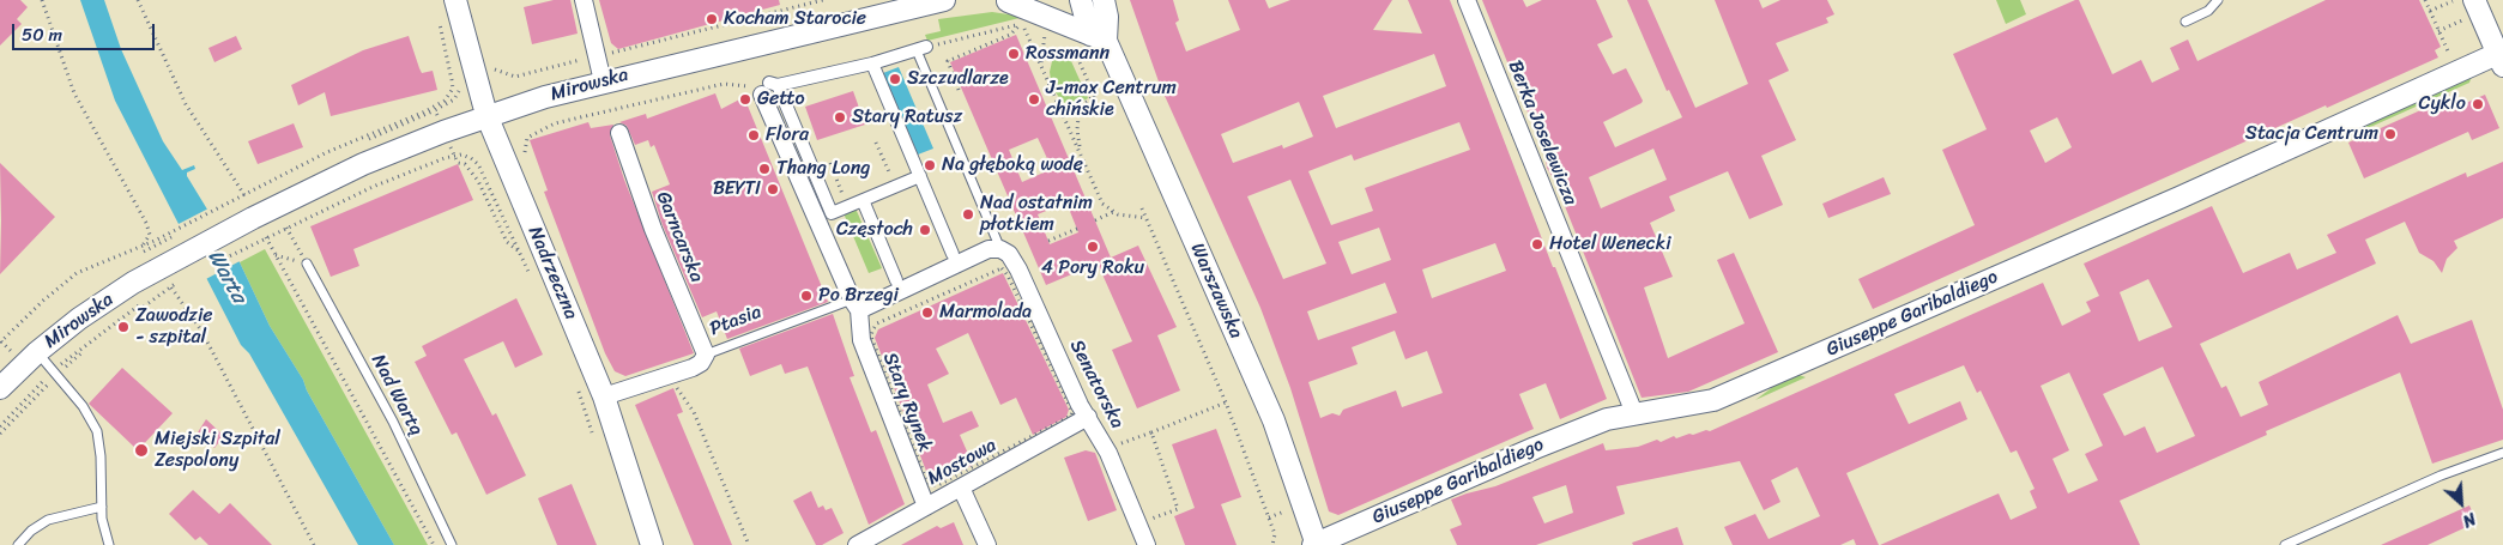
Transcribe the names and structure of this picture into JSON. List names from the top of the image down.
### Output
{
  "streets": {
    "street": [
      "Mirowska",
      "Berka Joselewicza",
      "Garncarska",
      "Nadrzeczna",
      "Warszawska",
      "Giuseppe Garibaldiego",
      "Ptasia",
      "Senatorska",
      "Stary Rynek",
      "Mostowa"
    ],
    "lane": ["Nad Wartą"]
  },
  "crossings": [
    ["Mirowska", "Nadrzeczna"],
    ["Berka Joselewicza", "Giuseppe Garibaldiego"],
    ["Garncarska", "Ptasia"],
    ["Nadrzeczna", "Ptasia"],
    ["Warszawska", "Giuseppe Garibaldiego"],
    ["Ptasia", "Stary Rynek"],
    ["Senatorska", "Mostowa"],
    ["Stary Rynek", "Mostowa"]
  ],
  "water": ["Warta"],
  "places": [
    "Kocham Starocie",
    "Rossmann",
    "Szczudlarze",
    "Getto",
    "J-max Centrum chińskie",
    "Cyklo",
    "Stary Ratusz",
    "Stacja Centrum",
    "Flora",
    "Na głęboką wodę",
    "Thang Long",
    "BEYTI",
    "Nad ostatnim płotkiem",
    "Częstoch",
    "Hotel Wenecki",
    "4 Pory Roku",
    "Po Brzegi",
    "Marmolada",
    "Zawodzie - szpital",
    "Miejski Szpital Zespolony"
  ],
  "scale_bar": "50 m",
  "north": "bottom right"
}
